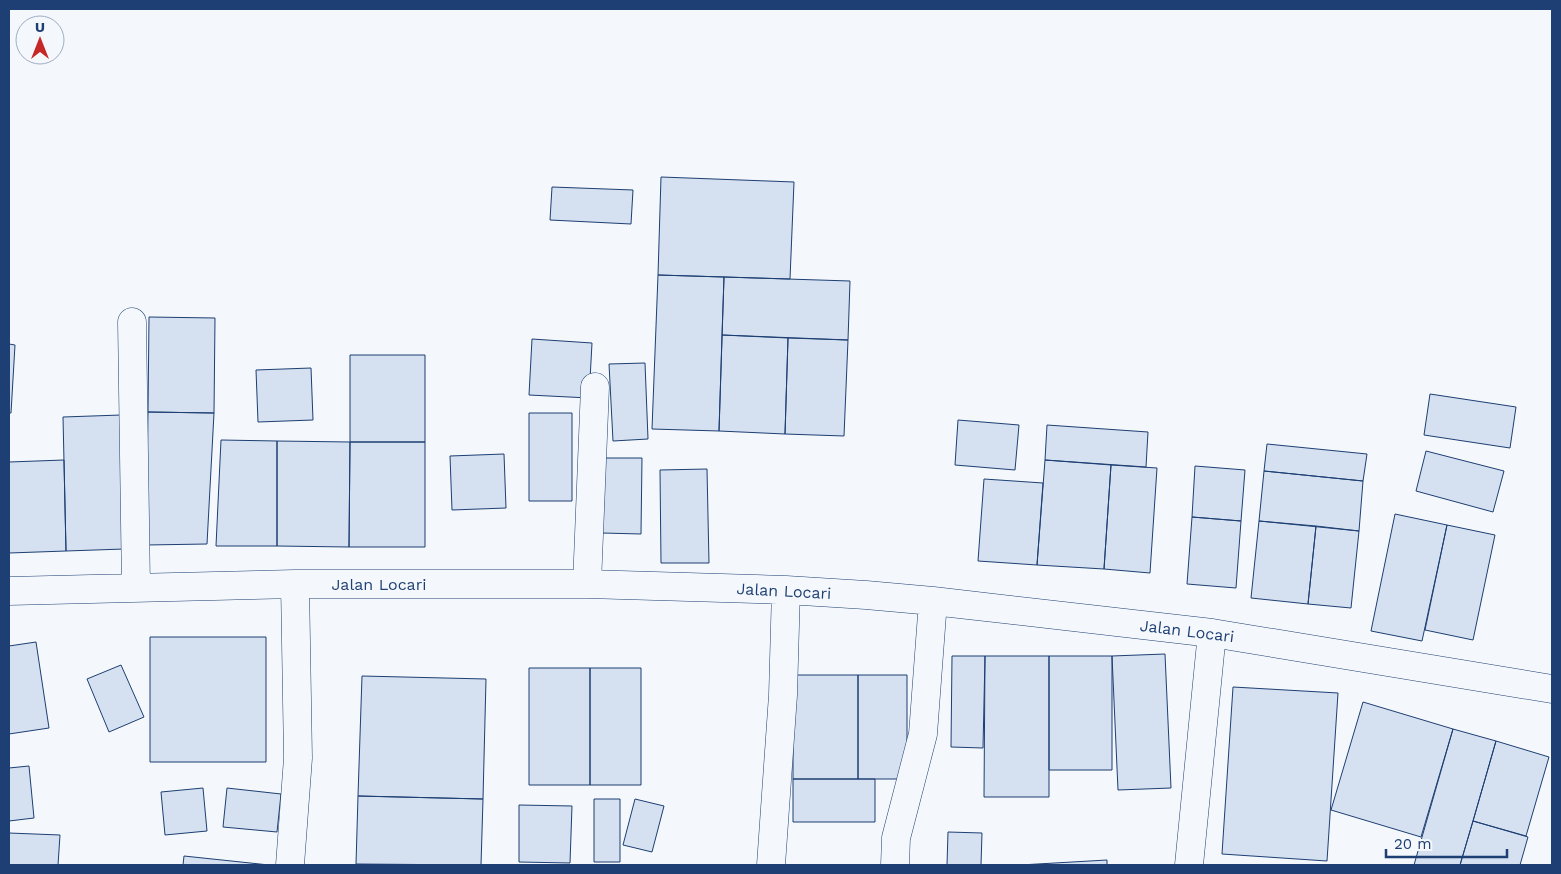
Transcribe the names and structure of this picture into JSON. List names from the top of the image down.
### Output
{
  "streets": {
    "street": ["Jalan Locari"]
  },
  "scale_bar": "20 m",
  "north": "top"
}
